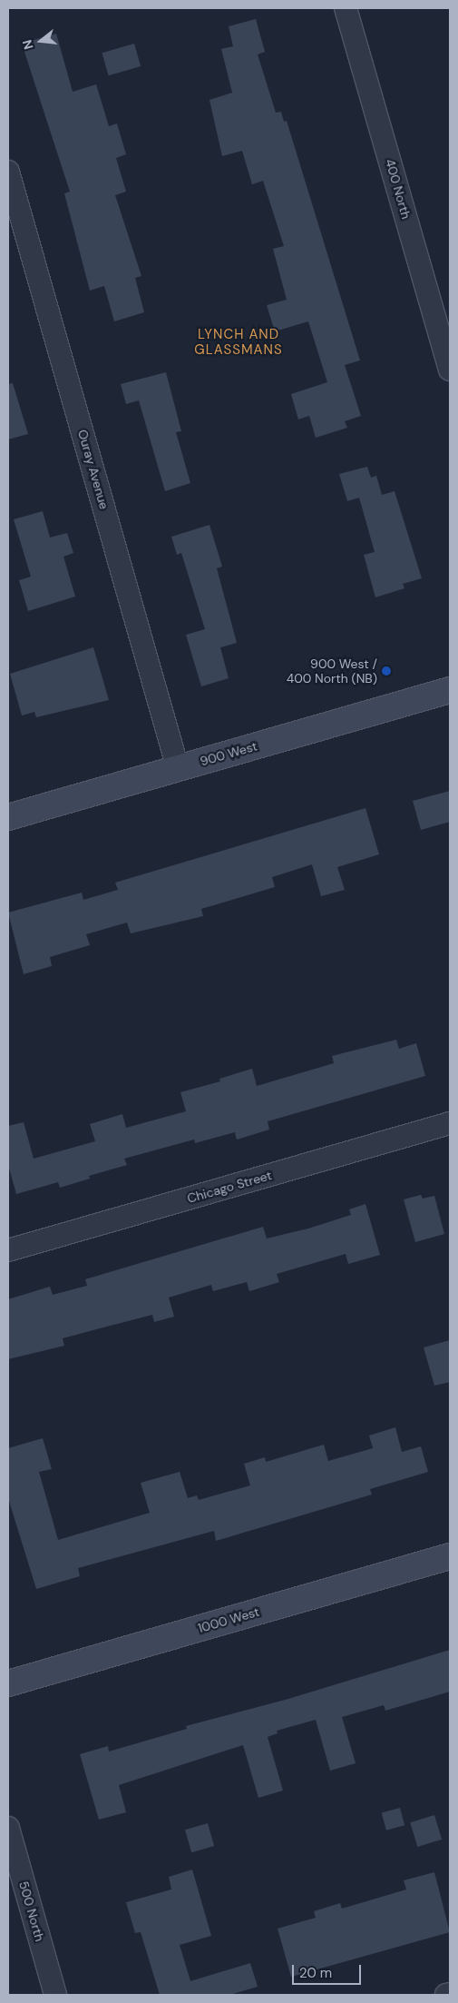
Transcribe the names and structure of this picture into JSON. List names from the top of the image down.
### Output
{
  "streets": {
    "main road": ["900 West", "1000 West"],
    "street": [
      "400 North",
      "Ouray Avenue",
      "Chicago Street",
      "500 North"
    ]
  },
  "crossings": [
    ["Ouray Avenue", "900 West"]
  ],
  "districts": ["LYNCH AND GLASSMANS"],
  "places": ["900 West / 400 North (NB)"],
  "scale_bar": "20 m",
  "north": "left"
}
